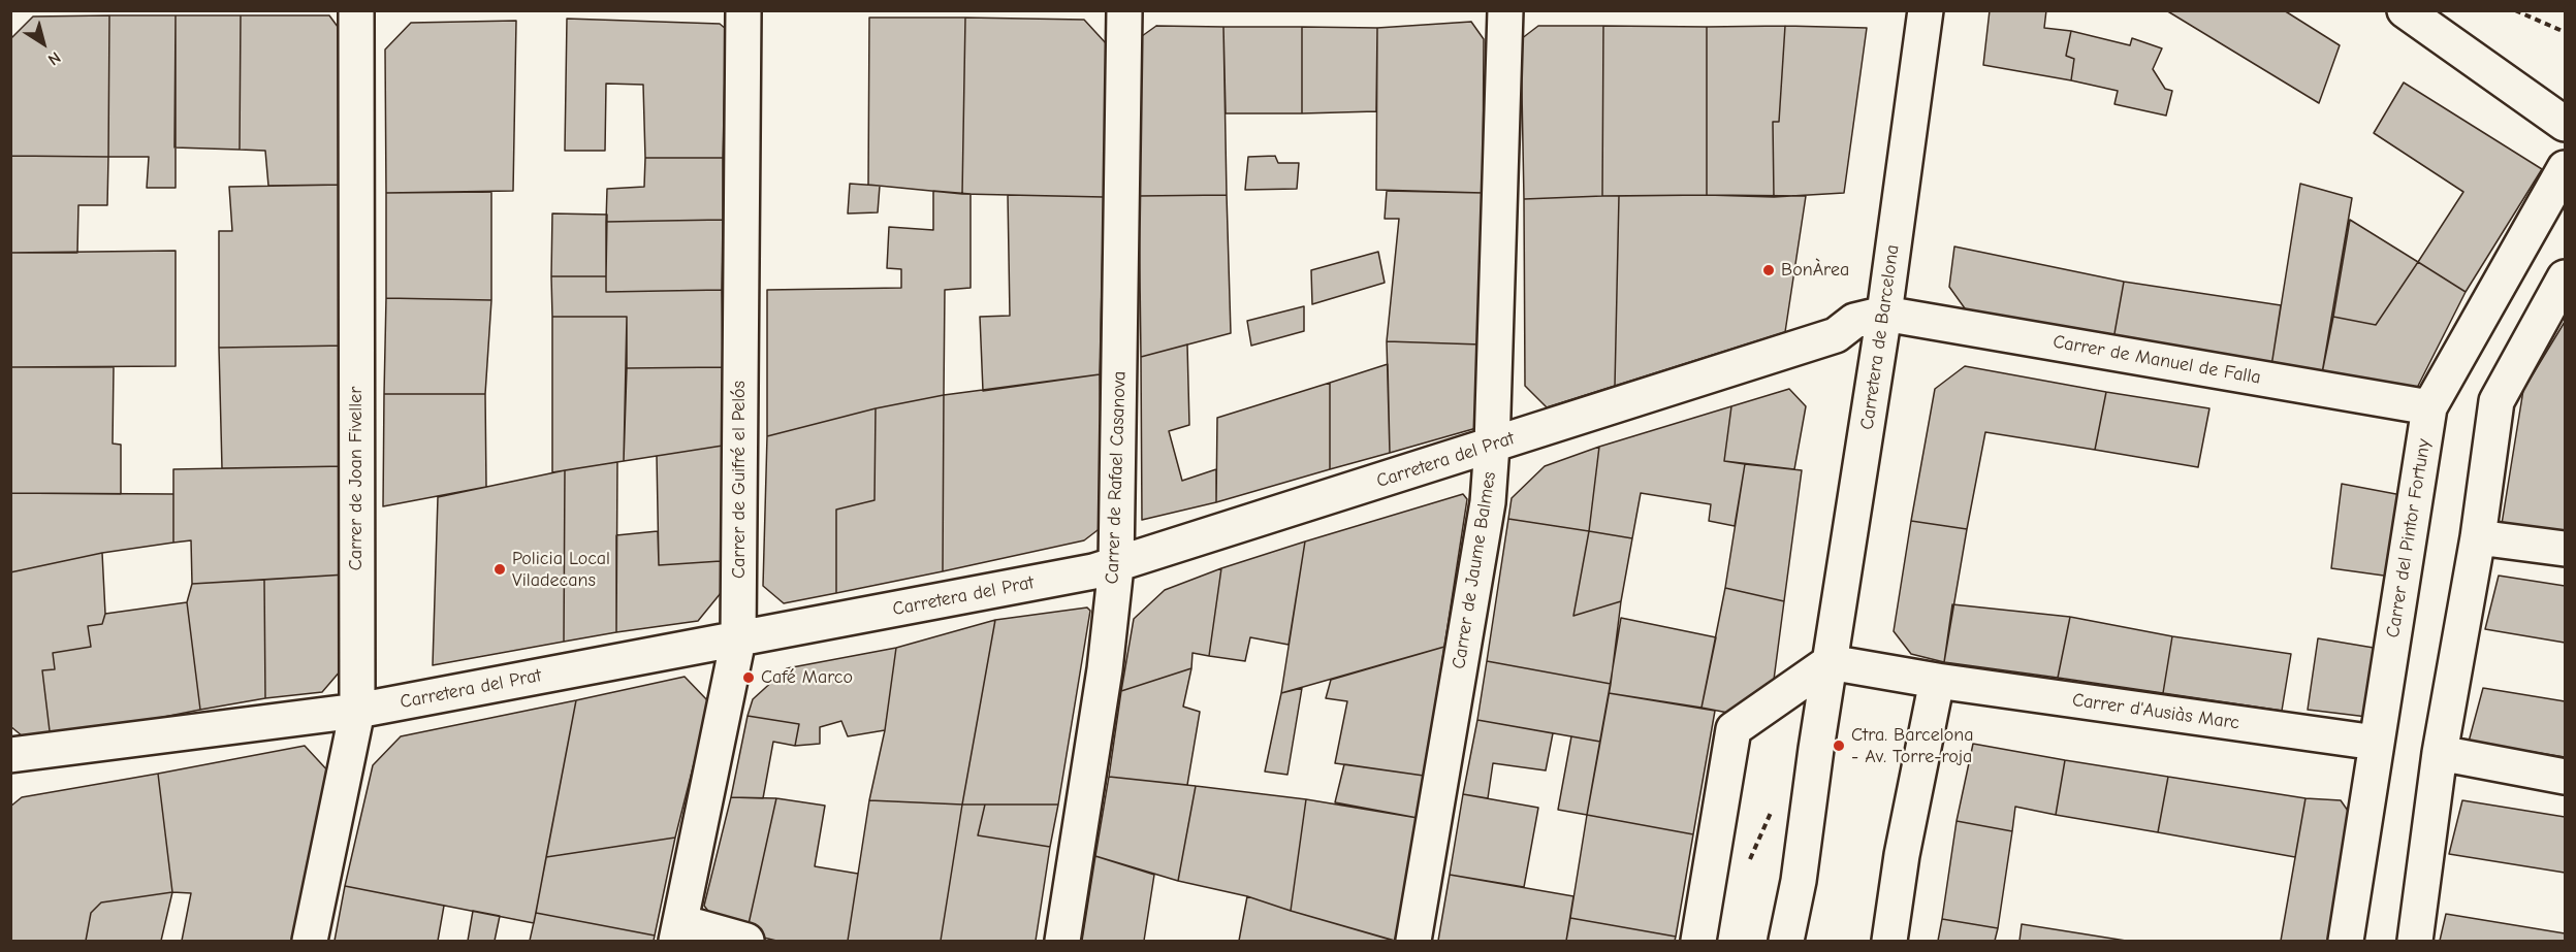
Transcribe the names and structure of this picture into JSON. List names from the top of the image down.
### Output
{
  "streets": {
    "street": [
      "Carretera de Barcelona",
      "Carrer de Manuel de Falla",
      "Carretera del Prat",
      "Carrer de Rafael Casanova",
      "Carrer de Joan Fiveller",
      "Carrer de Guifré el Pelós",
      "Carrer del Pintor Fortuny",
      "Carrer de Jaume Balmes",
      "Carrer d'Ausiàs Marc"
    ]
  },
  "crossings": [
    ["Carretera de Barcelona", "Carrer de Manuel de Falla"],
    ["Carretera de Barcelona", "Carretera del Prat"],
    ["Carretera de Barcelona", "Carrer d'Ausiàs Marc"],
    ["Carrer de Manuel de Falla", "Carretera del Prat"],
    ["Carrer de Manuel de Falla", "Carrer del Pintor Fortuny"],
    ["Carretera del Prat", "Carrer de Rafael Casanova"],
    ["Carretera del Prat", "Carrer de Joan Fiveller"],
    ["Carretera del Prat", "Carrer de Guifré el Pelós"],
    ["Carretera del Prat", "Carrer de Jaume Balmes"],
    ["Carrer del Pintor Fortuny", "Carrer d'Ausiàs Marc"]
  ],
  "places": [
    "BonÀrea",
    "Policia Local Viladecans",
    "Café Marco",
    "Ctra. Barcelona - Av. Torre-roja"
  ],
  "north": "bottom right"
}
